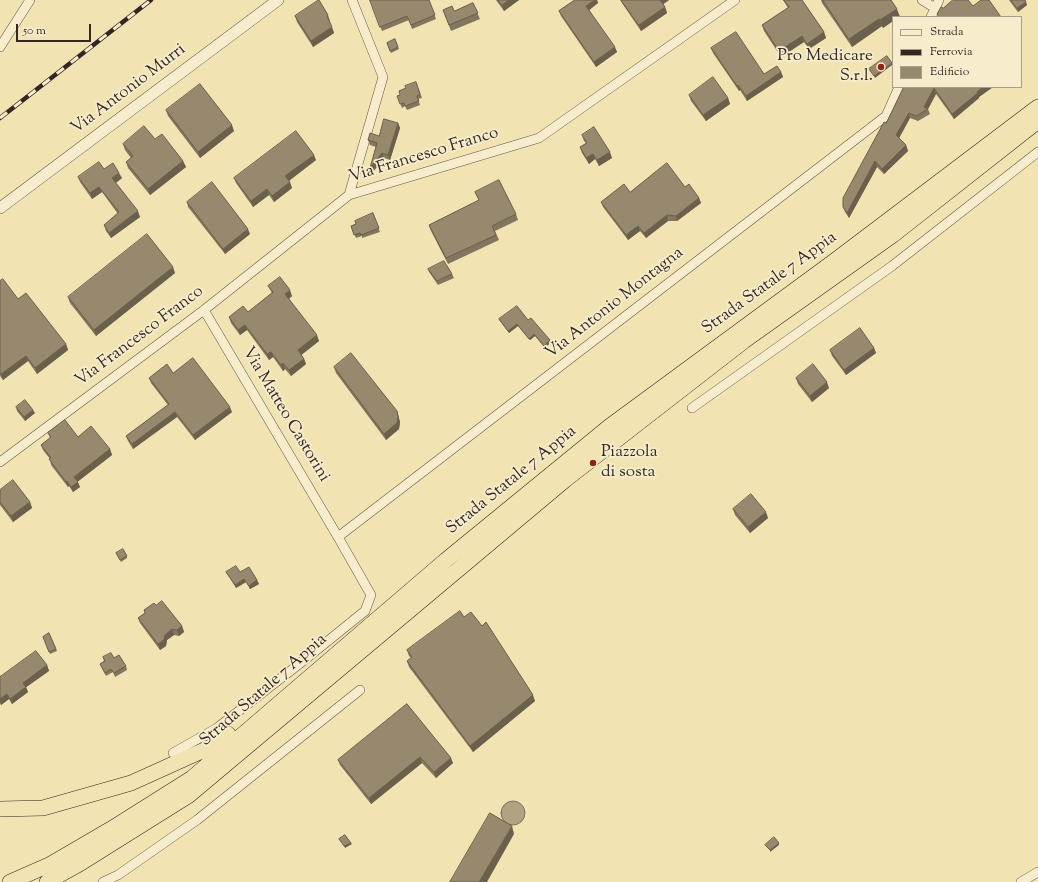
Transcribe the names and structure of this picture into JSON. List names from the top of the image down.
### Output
{
  "streets": {
    "highway": ["Strada Statale 7 Appia"],
    "street": [
      "Via Antonio Murri",
      "Via Francesco Franco",
      "Via Antonio Montagna",
      "Via Matteo Castorini"
    ]
  },
  "crossings": [
    ["Via Francesco Franco", "Via Matteo Castorini"],
    ["Via Antonio Montagna", "Via Matteo Castorini"]
  ],
  "places": ["Pro Medicare S.r.l.", "Piazzola di sosta"],
  "legend": ["Strada", "Ferrovia", "Edificio"],
  "scale_bar": "50 m"
}
